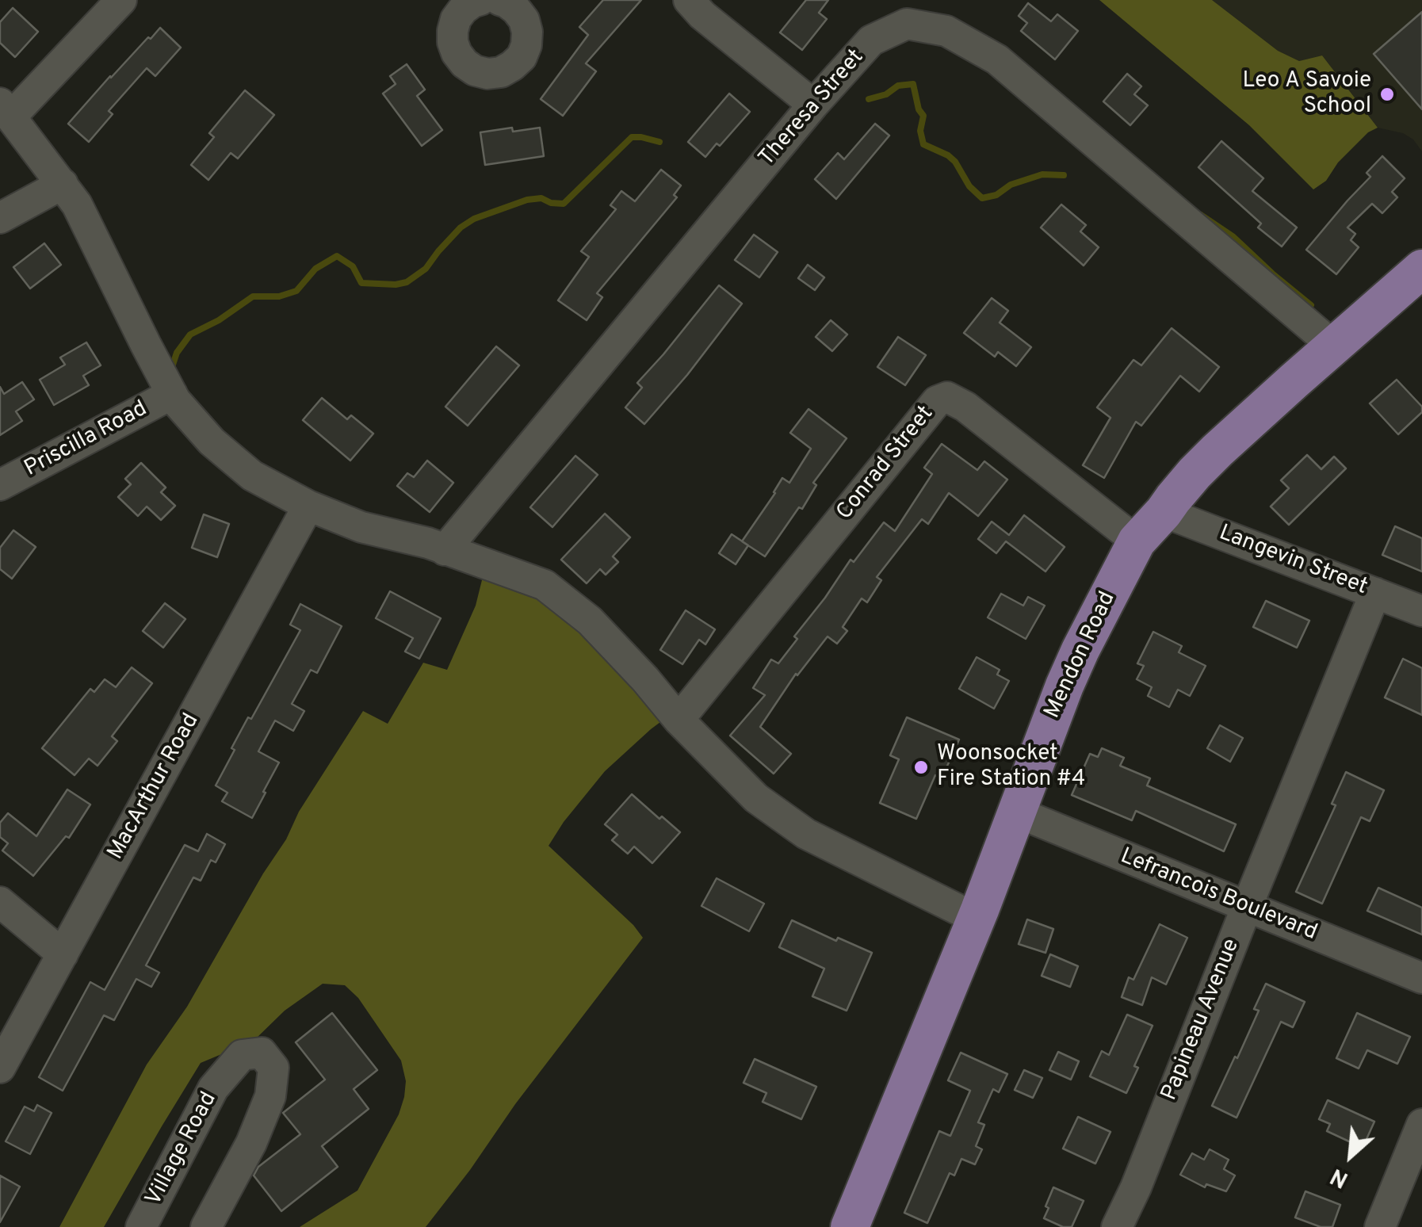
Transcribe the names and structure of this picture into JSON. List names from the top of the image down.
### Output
{
  "streets": {
    "main road": ["Mendon Road"],
    "street": [
      "Theresa Street",
      "Priscilla Road",
      "Conrad Street",
      "Langevin Street",
      "MacArthur Road",
      "Lefrancois Boulevard",
      "Papineau Avenue",
      "Village Road"
    ]
  },
  "crossings": [
    ["Theresa Street", "Mendon Road"],
    ["Conrad Street", "Mendon Road"],
    ["Langevin Street", "Mendon Road"],
    ["Langevin Street", "Papineau Avenue"],
    ["Mendon Road", "Lefrancois Boulevard"],
    ["Lefrancois Boulevard", "Papineau Avenue"]
  ],
  "places": ["Leo A Savoie School", "Woonsocket Fire Station #4"],
  "north": "bottom left"
}
